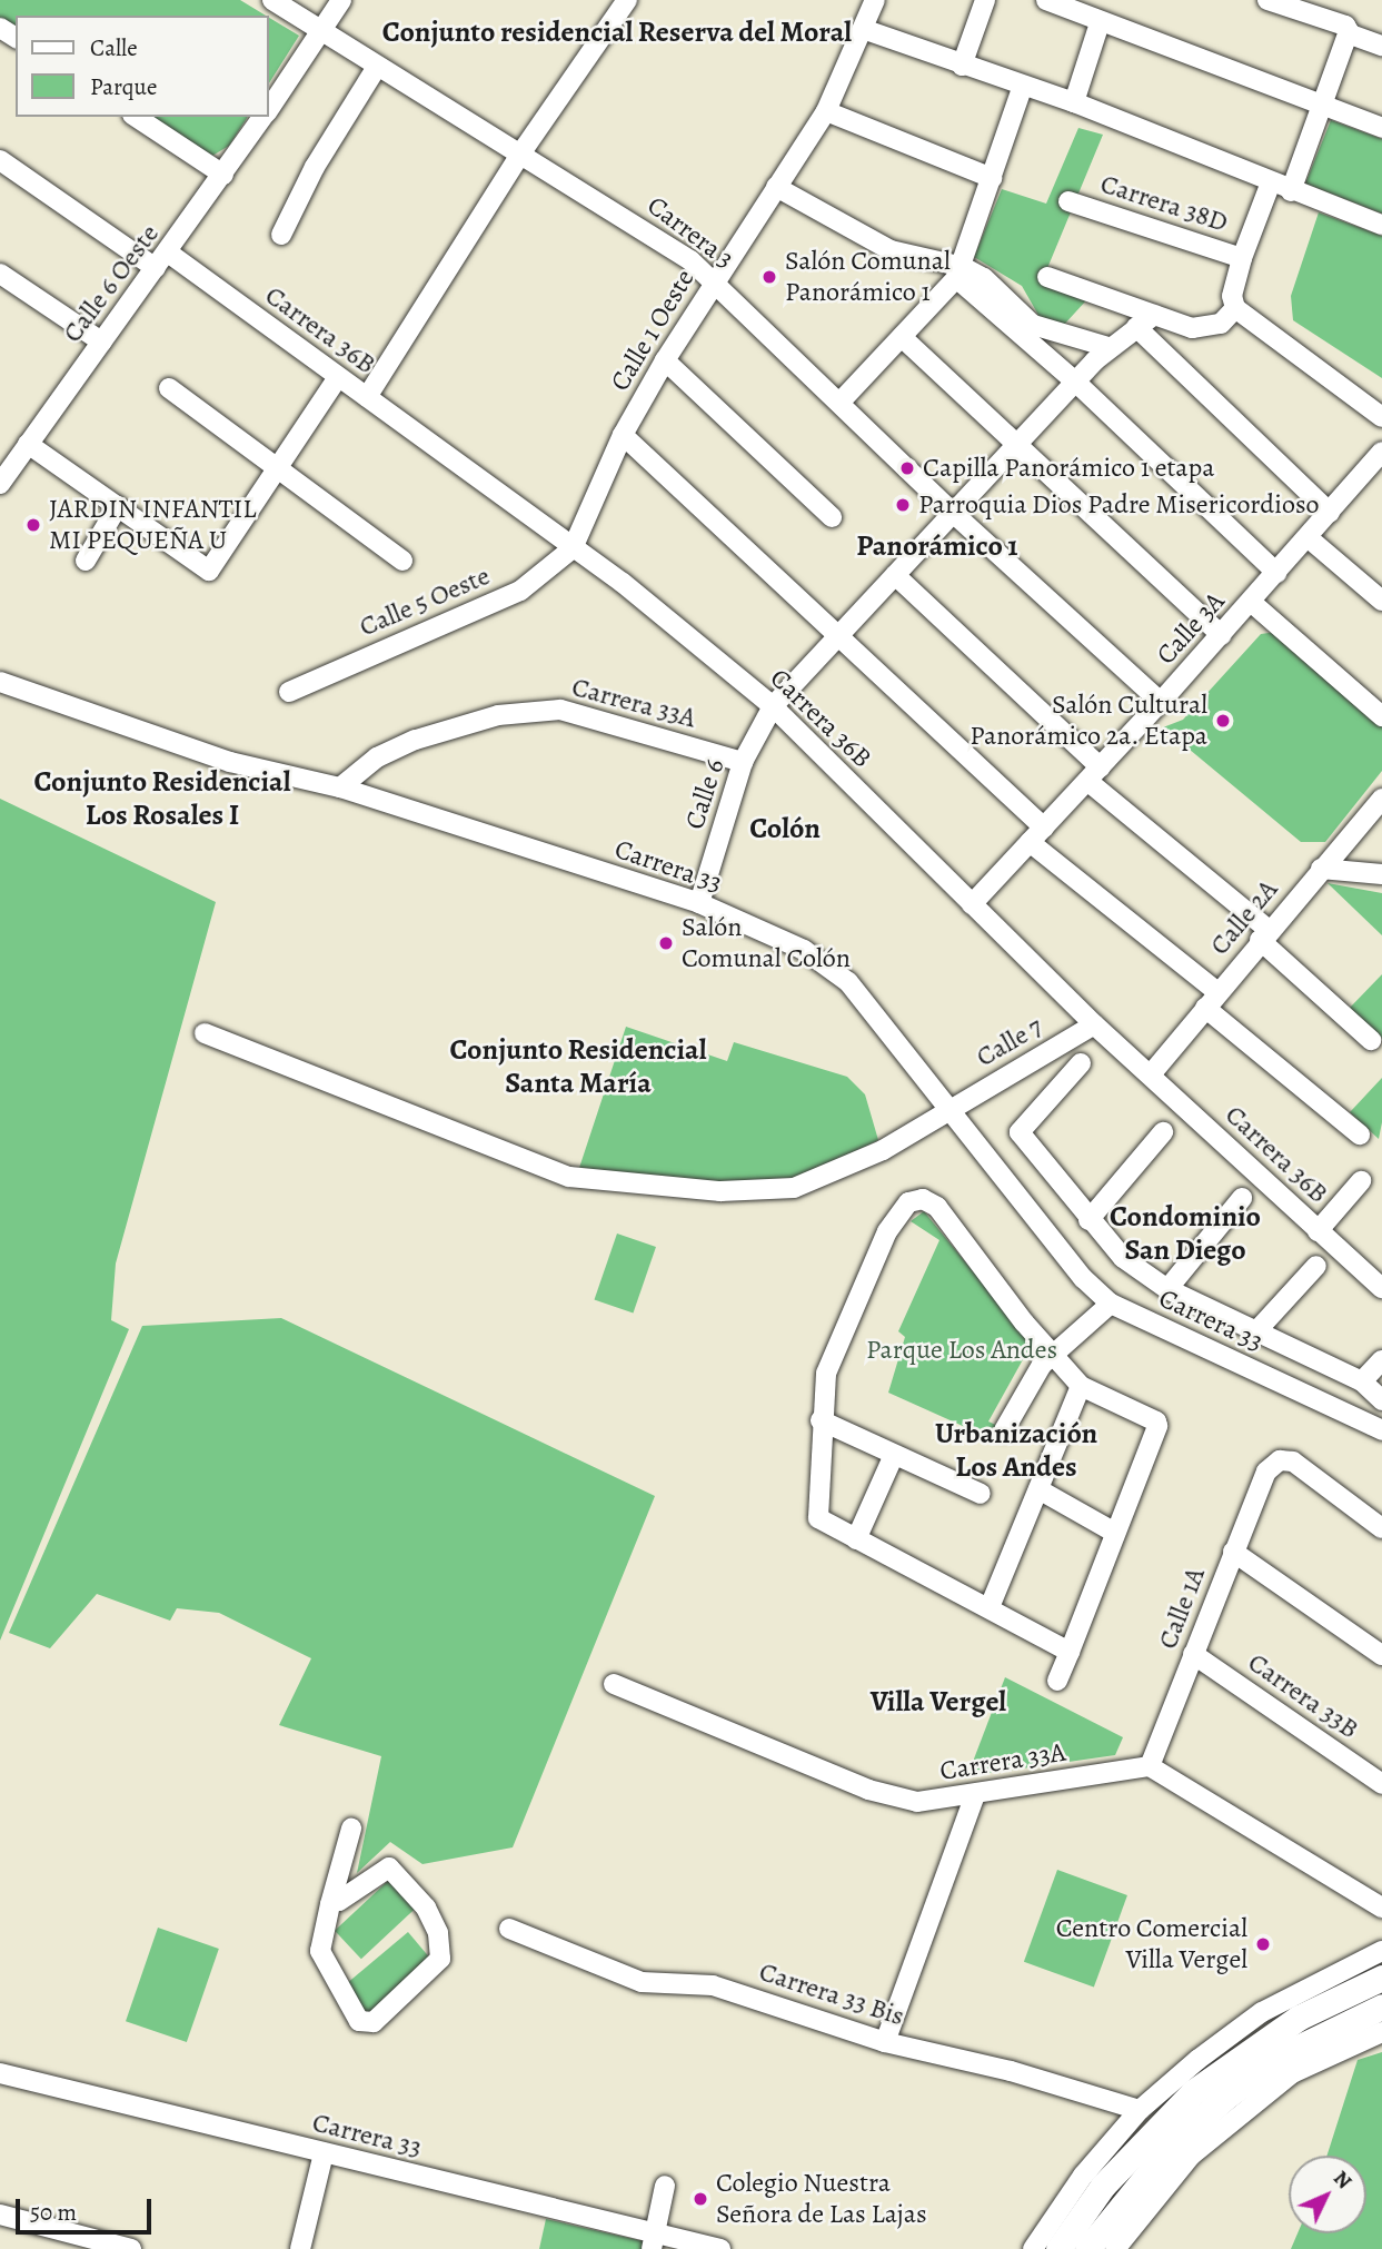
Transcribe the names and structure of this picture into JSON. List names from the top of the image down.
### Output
{
  "streets": {
    "street": [
      "Carrera 38D",
      "Carrera 3",
      "Calle 6 Oeste",
      "Carrera 36B",
      "Calle 1 Oeste",
      "Calle 5 Oeste",
      "Calle 3A",
      "Carrera 33A",
      "Calle 6",
      "Carrera 33",
      "Calle 2A",
      "Calle 7",
      "Calle 1A",
      "Carrera 33B",
      "Carrera 33 Bis"
    ]
  },
  "crossings": [
    ["Carrera 3", "Calle 6 Oeste"],
    ["Carrera 3", "Calle 1 Oeste"],
    ["Carrera 3", "Calle 3A"],
    ["Carrera 3", "Calle 6"],
    ["Calle 6 Oeste", "Carrera 36B"],
    ["Carrera 36B", "Calle 1 Oeste"],
    ["Carrera 36B", "Calle 5 Oeste"],
    ["Carrera 36B", "Calle 3A"],
    ["Carrera 36B", "Calle 6"],
    ["Carrera 36B", "Calle 2A"],
    ["Carrera 36B", "Calle 7"],
    ["Calle 1 Oeste", "Calle 5 Oeste"],
    ["Carrera 33A", "Calle 6"],
    ["Carrera 33A", "Carrera 33"],
    ["Carrera 33A", "Calle 1A"],
    ["Calle 6", "Carrera 33"],
    ["Carrera 33", "Calle 7"],
    ["Calle 1A", "Carrera 33B"]
  ],
  "districts": [
    "Conjunto residencial Reserva del Moral",
    "Panorámico 1",
    "Conjunto Residencial Los Rosales I",
    "Colón",
    "Conjunto Residencial Santa María",
    "Condominio San Diego",
    "Urbanización Los Andes",
    "Villa Vergel"
  ],
  "parks": ["Parque Los Andes"],
  "places": [
    "Salón Comunal Panorámico 1",
    "Capilla Panorámico 1 etapa",
    "Parroquia Dios Padre Misericordioso",
    "JARDIN INFANTIL MI PEQUEÑA U",
    "Salón Cultural Panorámico 2a. Etapa",
    "Salón Comunal Colón",
    "Centro Comercial Villa Vergel",
    "Colegio Nuestra Señora de Las Lajas"
  ],
  "legend": ["Calle", "Parque"],
  "scale_bar": "50 m",
  "north": "top right"
}
